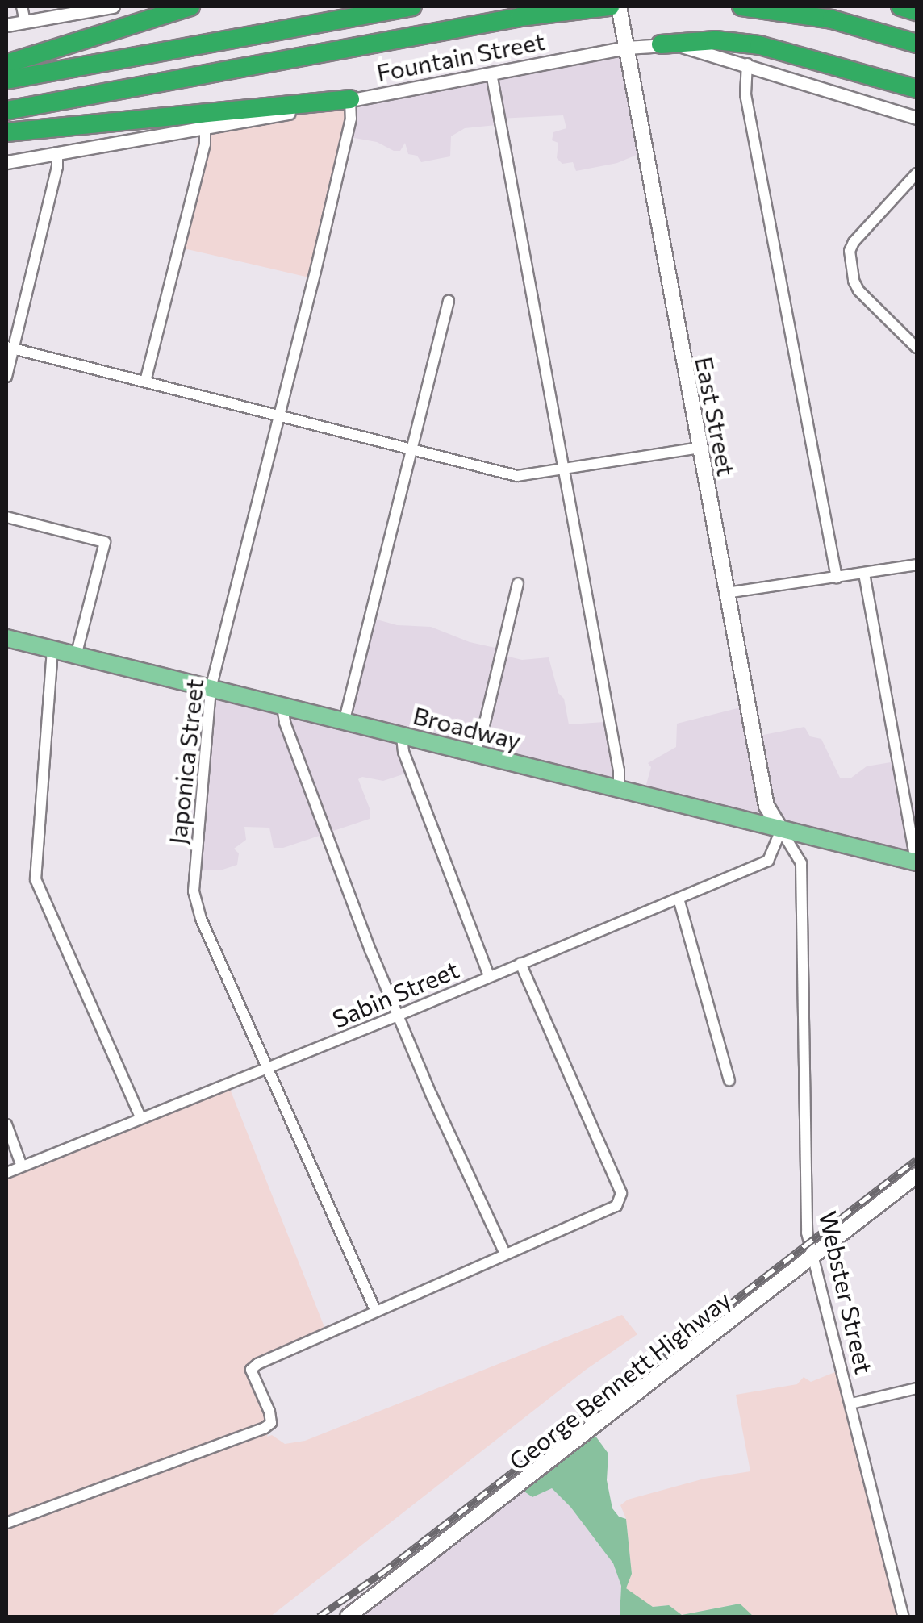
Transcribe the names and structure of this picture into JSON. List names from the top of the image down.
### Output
{
  "streets": {
    "main road": ["East Street", "Broadway", "George Bennett Highway"],
    "street": [
      "Fountain Street",
      "Japonica Street",
      "Sabin Street",
      "Webster Street"
    ]
  },
  "crossings": [
    ["Fountain Street", "East Street"],
    ["Fountain Street", "Japonica Street"],
    ["East Street", "Broadway"],
    ["East Street", "Sabin Street"],
    ["East Street", "Webster Street"],
    ["Broadway", "Japonica Street"],
    ["Broadway", "Sabin Street"],
    ["Broadway", "Webster Street"],
    ["Japonica Street", "Sabin Street"],
    ["Sabin Street", "Webster Street"],
    ["Webster Street", "George Bennett Highway"]
  ]
}
